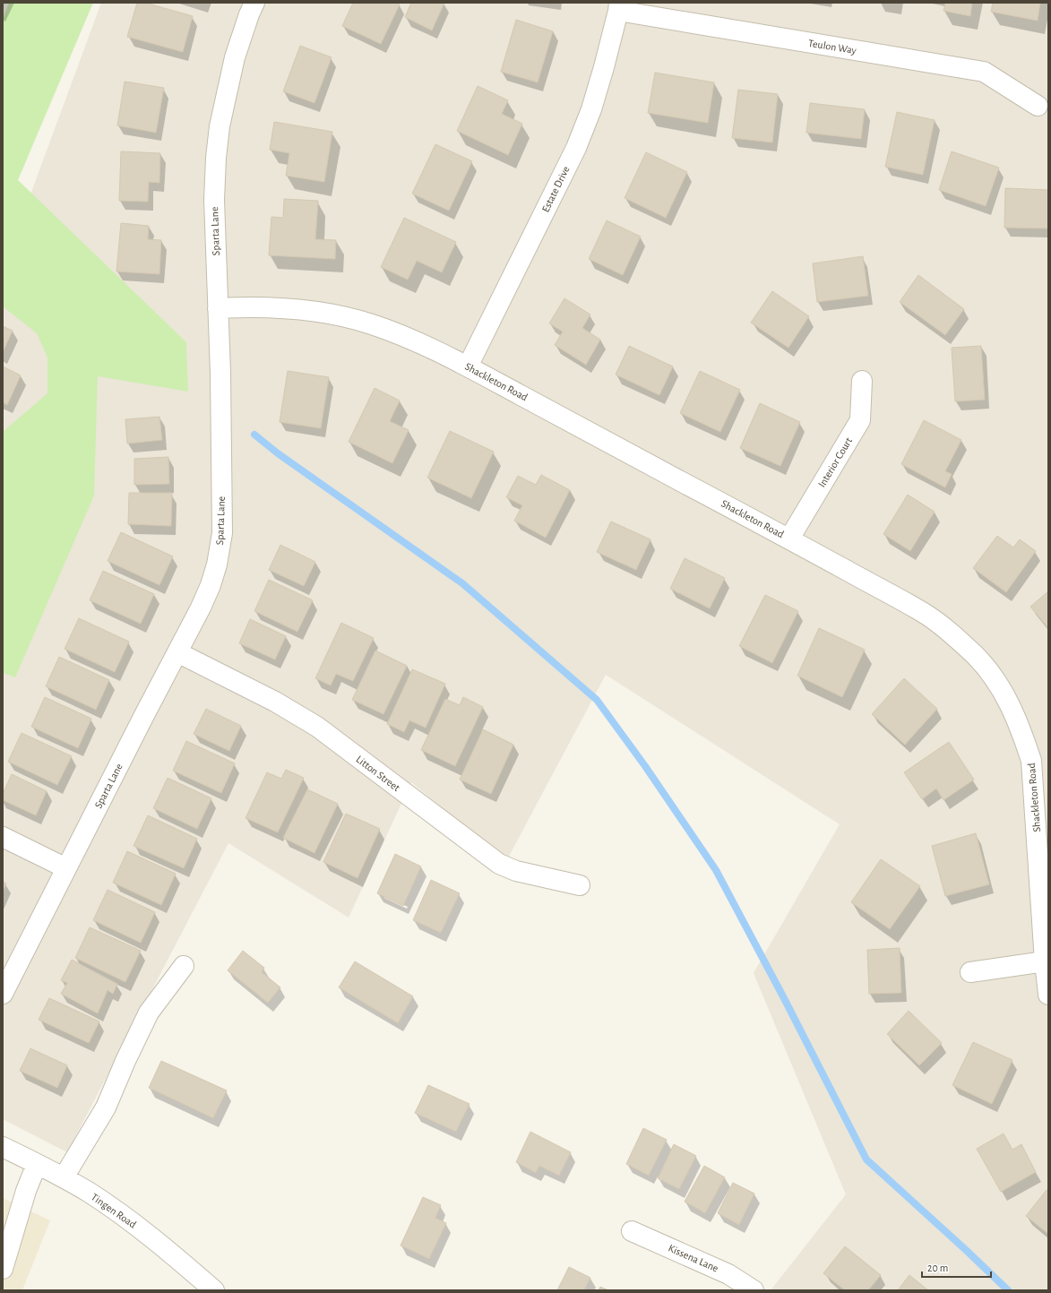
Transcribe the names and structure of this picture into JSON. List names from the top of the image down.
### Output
{
  "streets": {
    "street": [
      "Teulon Way",
      "Estate Drive",
      "Sparta Lane",
      "Shackleton Road",
      "Interior Court",
      "Litton Street",
      "Tingen Road",
      "Kissena Lane"
    ]
  },
  "crossings": [
    ["Teulon Way", "Estate Drive"],
    ["Estate Drive", "Shackleton Road"],
    ["Sparta Lane", "Shackleton Road"],
    ["Sparta Lane", "Litton Street"],
    ["Shackleton Road", "Interior Court"]
  ],
  "scale_bar": "20 m"
}
